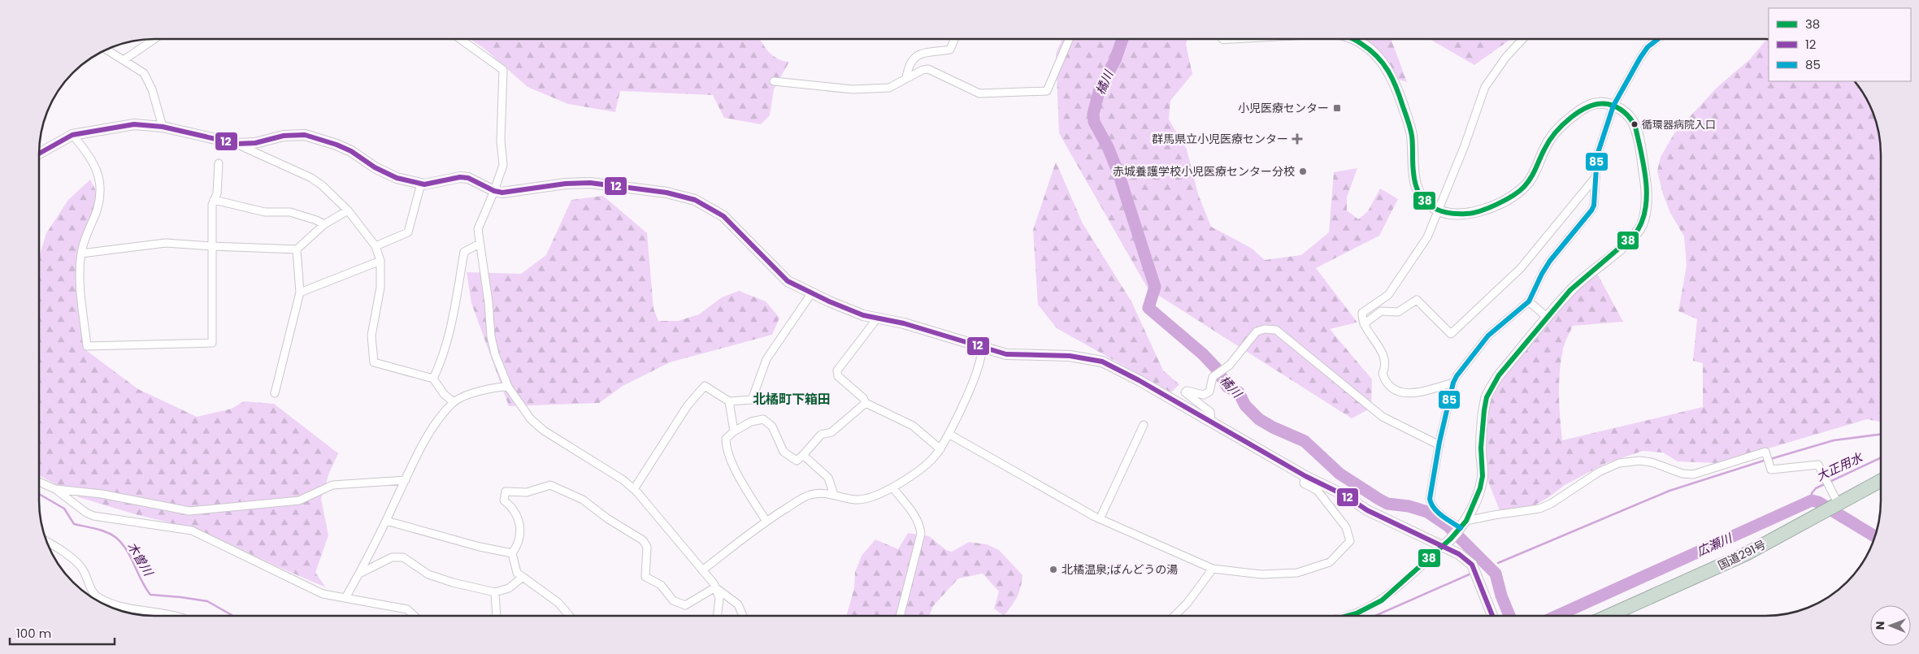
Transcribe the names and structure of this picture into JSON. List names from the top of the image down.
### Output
{
  "streets": {
    "highway": ["国道291号"]
  },
  "districts": ["北橘町下箱田"],
  "water": [
    "橘川",
    "大正用水",
    "広瀬川",
    "木曽川"
  ],
  "places": {
    "transit": ["小児医療センター"],
    "other": ["循環器病院入口", "赤城養護学校小児医療センター分校", "北橘温泉;ばんどうの湯"],
    "health": ["群馬県立小児医療センター"]
  },
  "lines": ["transit line 38", "transit line 85", "transit line 12"],
  "legend": ["38", "12", "85"],
  "scale_bar": "100 m",
  "north": "left"
}
